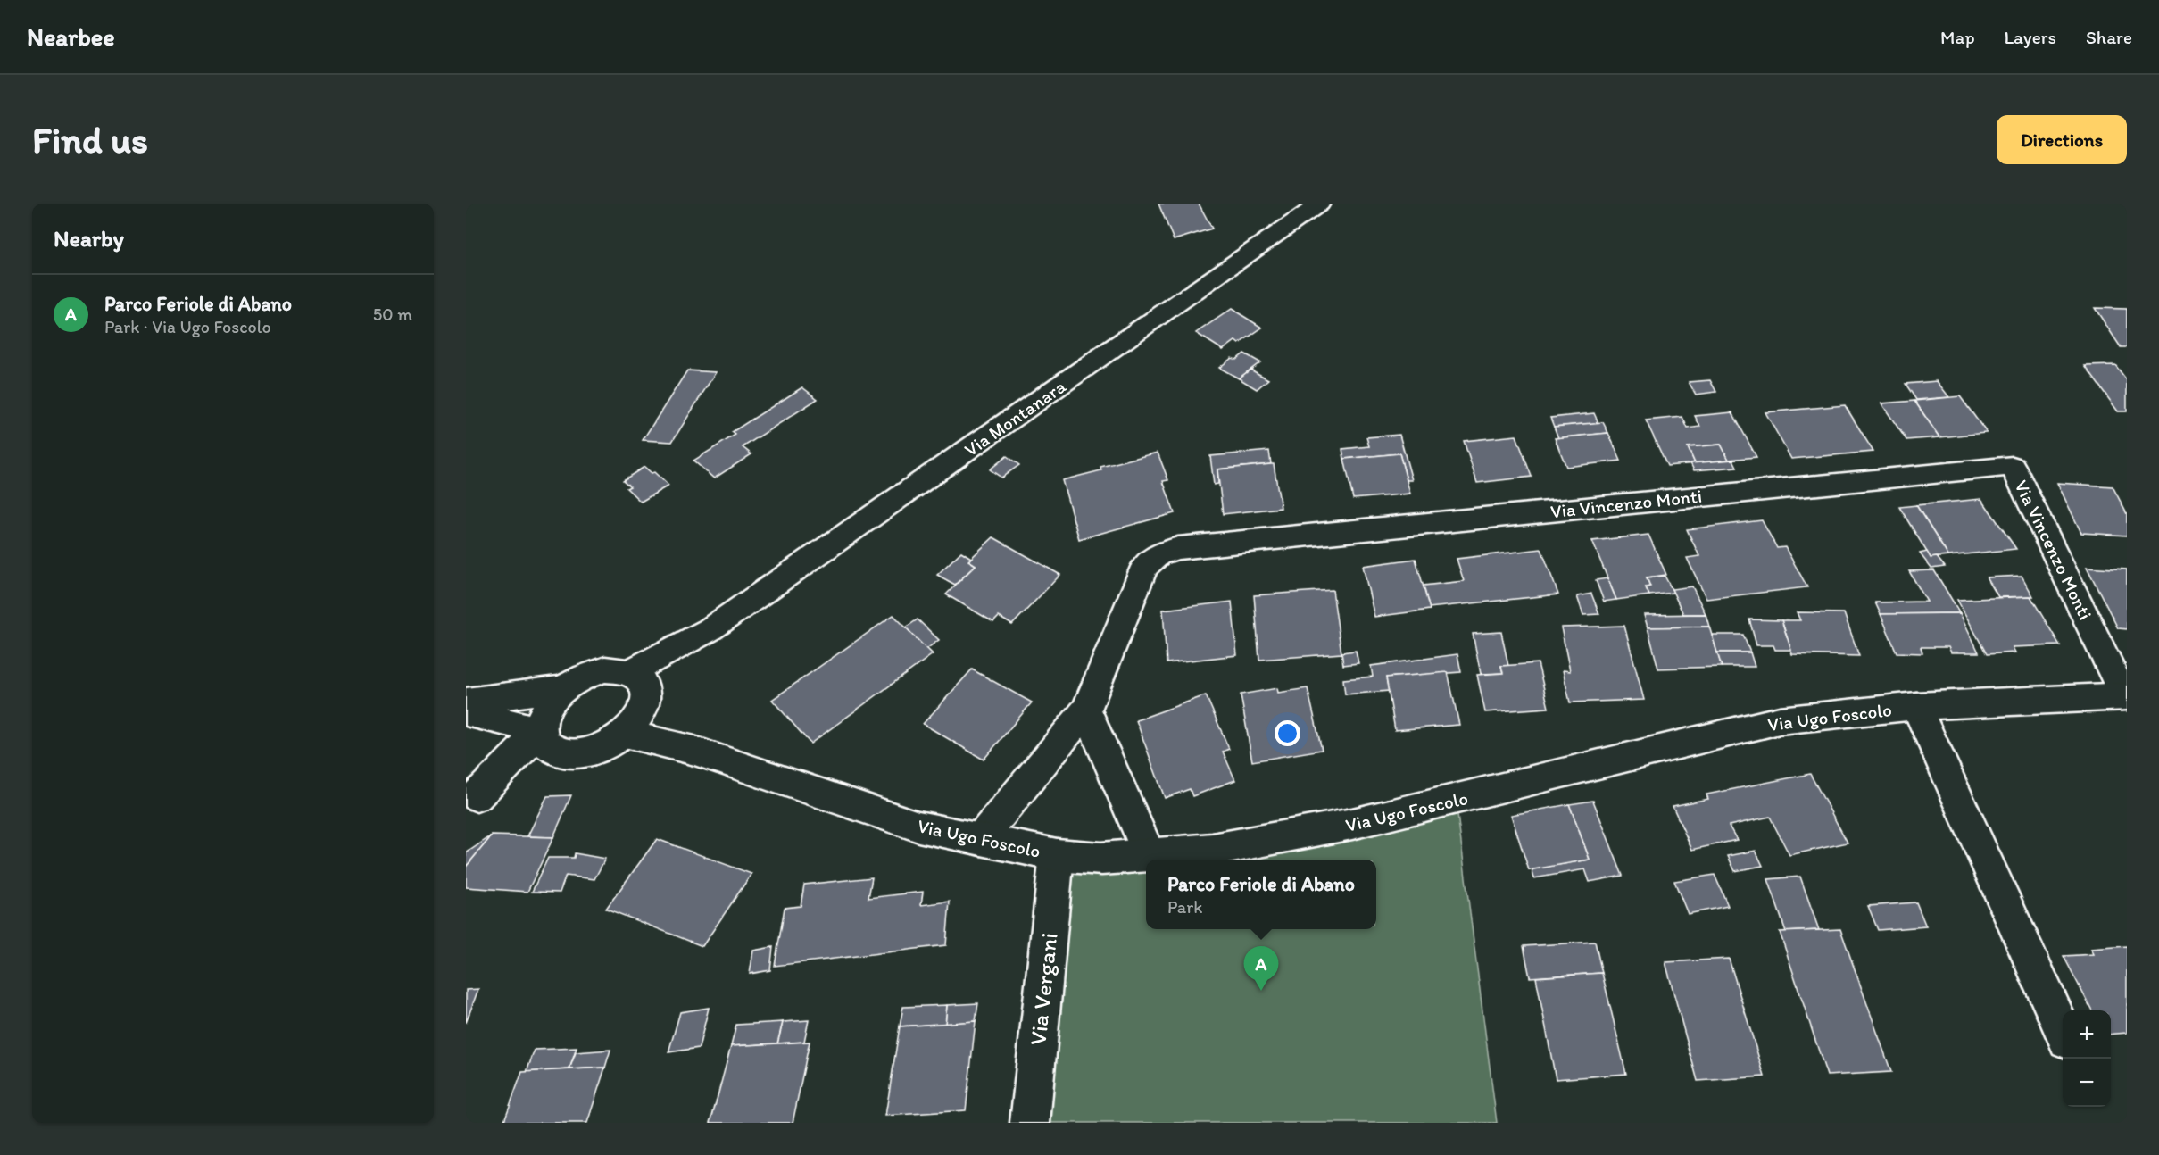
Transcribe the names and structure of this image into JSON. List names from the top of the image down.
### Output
{
  "streets": {
    "street": [
      "Via Montanara",
      "Via Vincenzo Monti",
      "Via Ugo Foscolo",
      "Via Vergani"
    ]
  },
  "crossings": [
    ["Via Montanara", "Via Ugo Foscolo"],
    ["Via Vincenzo Monti", "Via Ugo Foscolo"],
    ["Via Ugo Foscolo", "Via Vergani"]
  ],
  "page": {
    "header": "Nearbee",
    "nav": ["Map", "Layers", "Share"],
    "buttons": "Directions",
    "title": "Find us",
    "heading": "Nearby",
    "list": [
      {
        "mark": "A",
        "name": "Parco Feriole di Abano",
        "note": "Park · Via Ugo Foscolo",
        "value": "50 m"
      }
    ],
    "popup": ["Parco Feriole di Abano", "Park"],
    "pins": "A",
    "map_buttons": ["+", "−"]
  }
}
